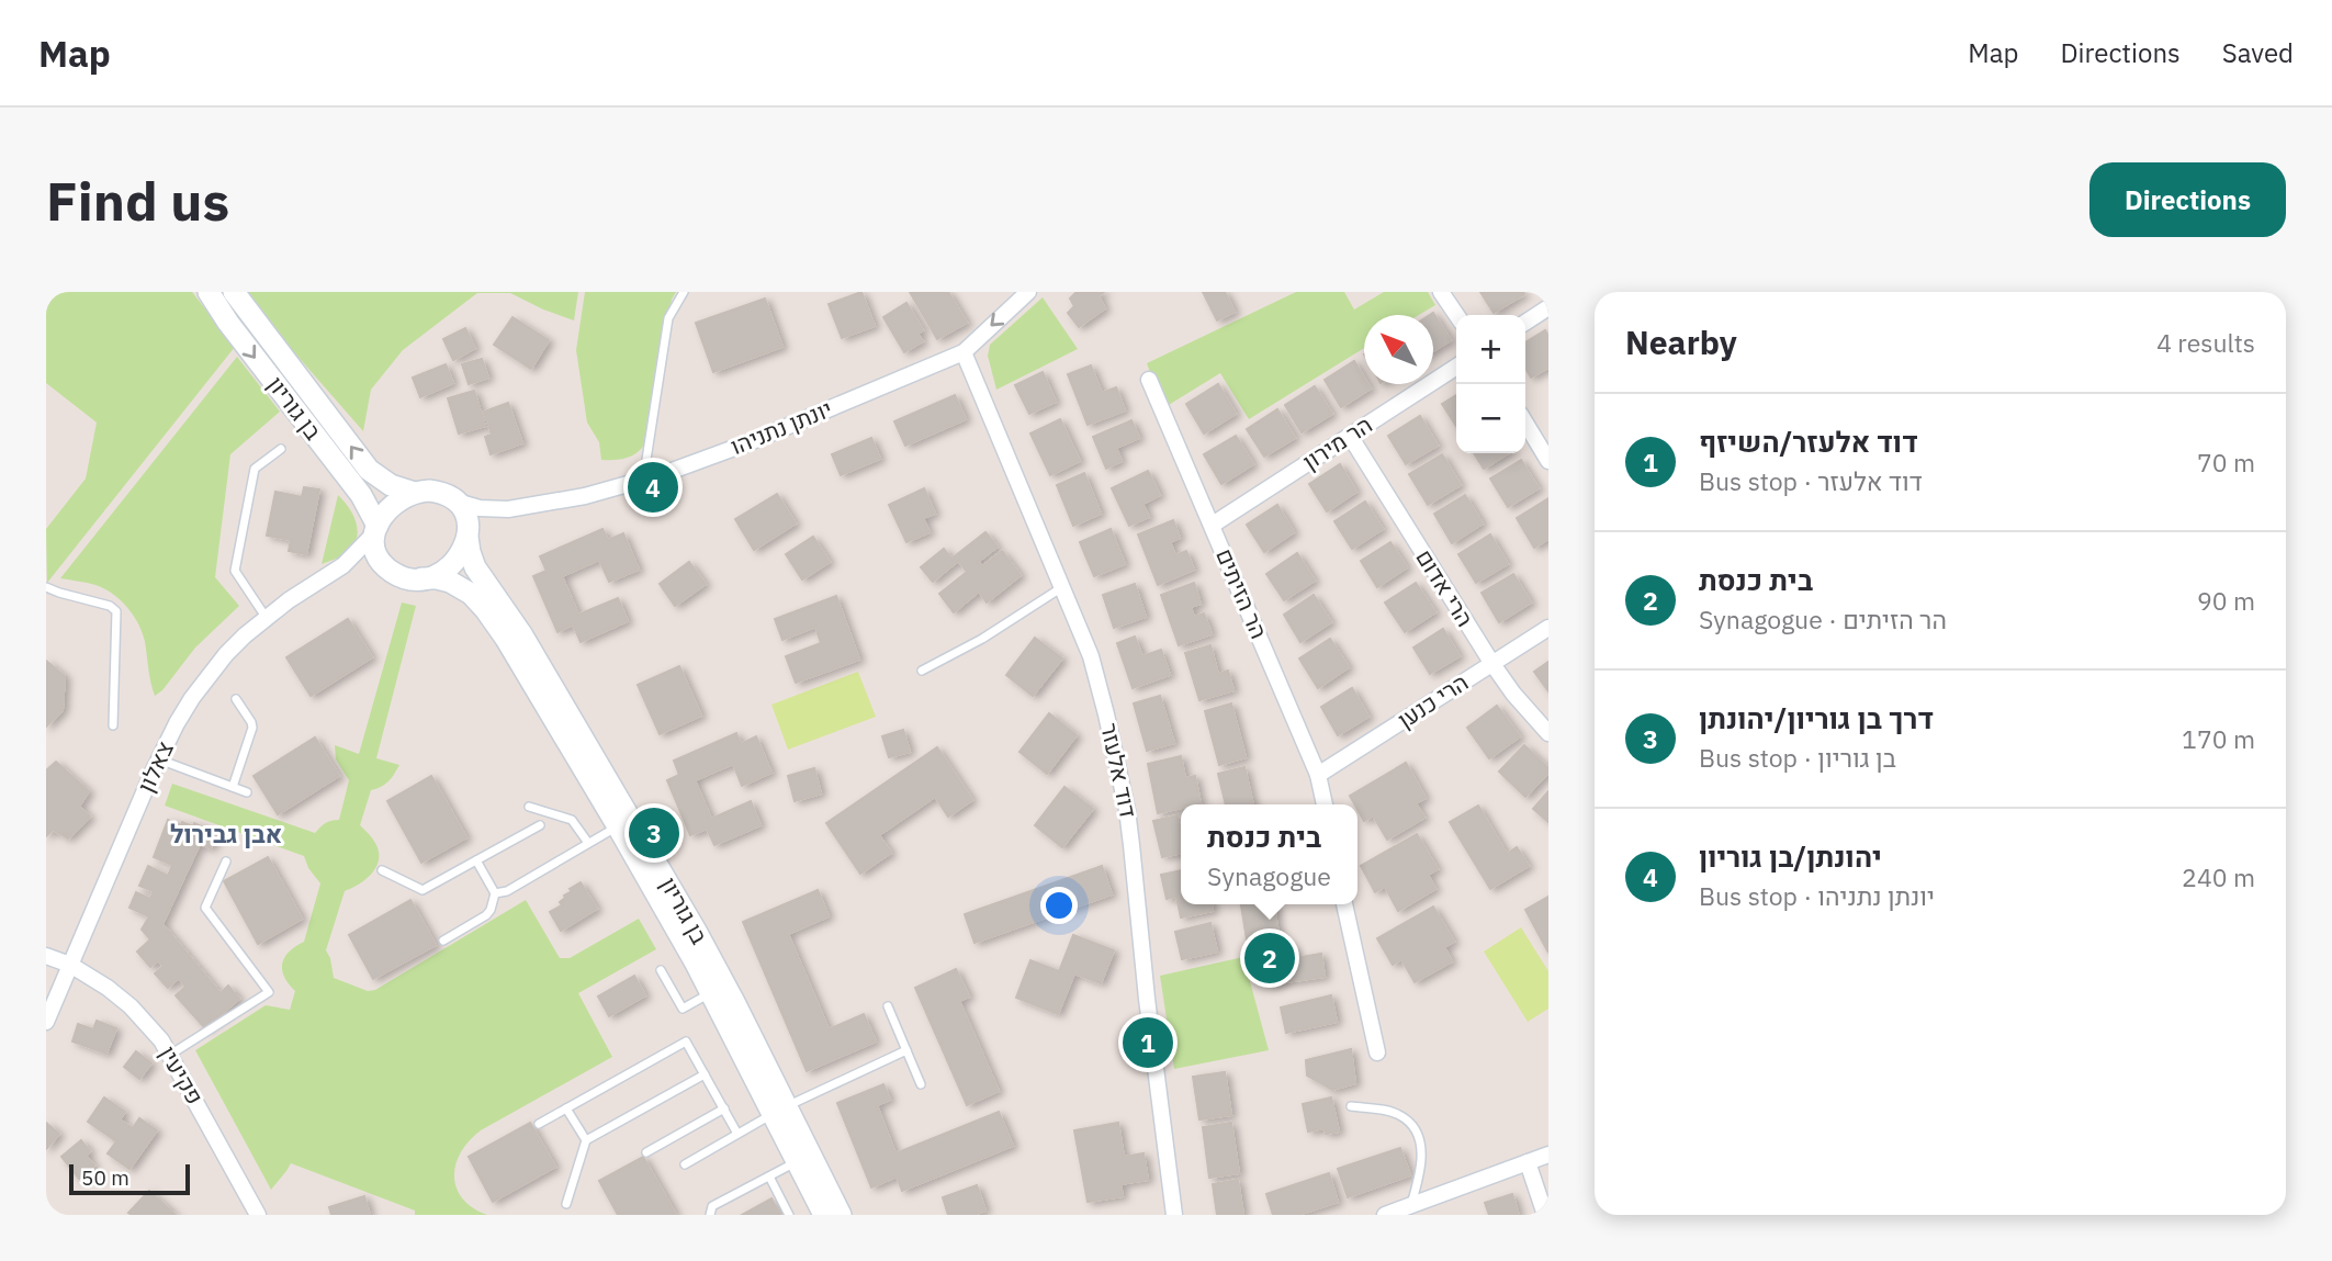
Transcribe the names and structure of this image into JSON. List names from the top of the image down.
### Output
{
  "streets": {
    "street": [
      "בן גוריון",
      "יונתן נתניהו",
      "הר מירון",
      "הרי אדום",
      "הר הזיתים",
      "הרי כנען",
      "צאלון",
      "דוד אלעזר",
      "פקיעין"
    ]
  },
  "crossings": [
    ["בן גוריון", "יונתן נתניהו"],
    ["בן גוריון", "צאלון"],
    ["יונתן נתניהו", "צאלון"],
    ["יונתן נתניהו", "דוד אלעזר"],
    ["הר מירון", "הרי אדום"],
    ["הר מירון", "הר הזיתים"],
    ["הרי אדום", "הרי כנען"],
    ["הר הזיתים", "הרי כנען"],
    ["צאלון", "פקיעין"]
  ],
  "districts": ["אבן גבירול"],
  "scale_bar": "50 m",
  "north": "top left",
  "page": {
    "header": "Map",
    "nav": ["Map", "Directions", "Saved"],
    "buttons": "Directions",
    "title": "Find us",
    "heading": ["Nearby", "4 results"],
    "map_buttons": ["+", "−"],
    "list": [
      {
        "mark": "1",
        "name": "דוד אלעזר/השיזף",
        "note": "Bus stop · דוד אלעזר",
        "value": "70 m"
      },
      {
        "mark": "2",
        "name": "בית כנסת",
        "note": "Synagogue · הר הזיתים",
        "value": "90 m"
      },
      {
        "mark": "3",
        "name": "דרך בן גוריון/יהונתן",
        "note": "Bus stop · בן גוריון",
        "value": "170 m"
      },
      {
        "mark": "4",
        "name": "יהונתן/בן גוריון",
        "note": "Bus stop · יונתן נתניהו",
        "value": "240 m"
      }
    ],
    "pins": [
      "4",
      "3",
      "2",
      "1"
    ],
    "popup": ["בית כנסת", "Synagogue"],
    "scale": "50 m"
  }
}
